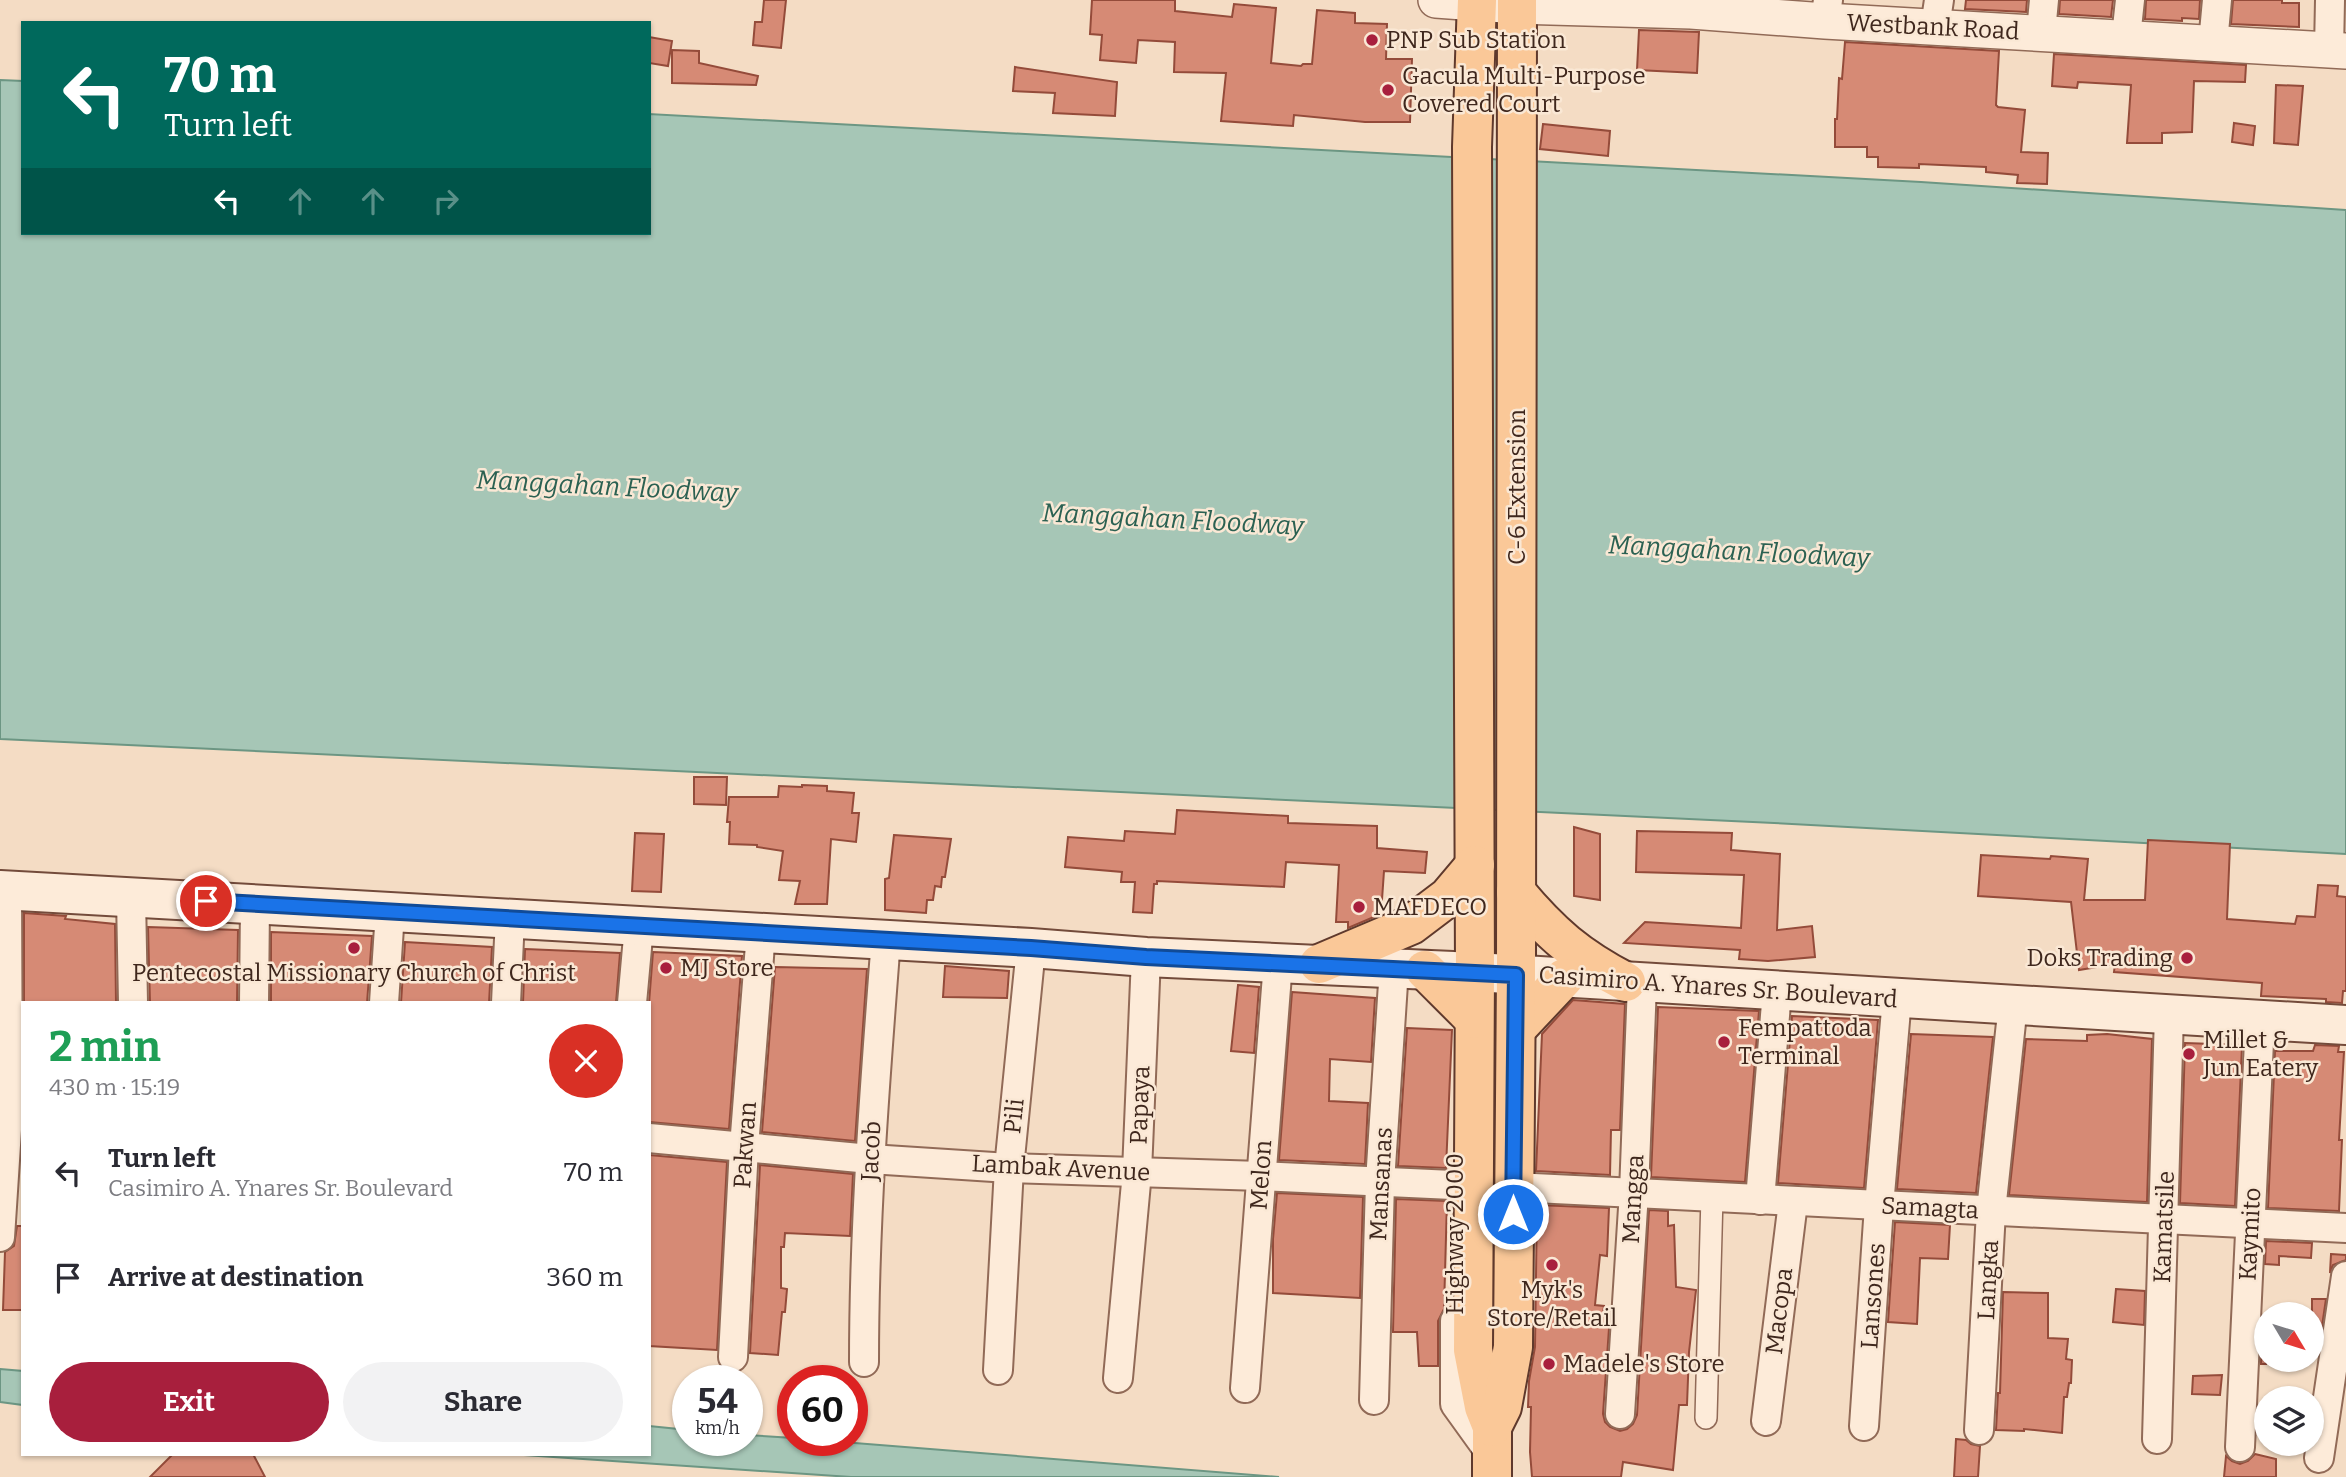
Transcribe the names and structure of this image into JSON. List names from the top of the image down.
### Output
{
  "streets": {
    "main road": ["C-6 Extension", "Casimiro A. Ynares Sr. Boulevard", "Highway 2000"],
    "street": [
      "Westbank Road",
      "Papaya",
      "Pili",
      "Pakwan",
      "Jacob",
      "Lambak Avenue",
      "Melon",
      "Mansanas",
      "Mangga",
      "Samagta",
      "Kamatsile",
      "Kaymito",
      "Langka",
      "Lansones",
      "Macopa"
    ]
  },
  "crossings": [
    ["Westbank Road", "C-6 Extension"],
    ["C-6 Extension", "Casimiro A. Ynares Sr. Boulevard"],
    ["C-6 Extension", "Highway 2000"],
    ["Casimiro A. Ynares Sr. Boulevard", "Papaya"],
    ["Casimiro A. Ynares Sr. Boulevard", "Pili"],
    ["Casimiro A. Ynares Sr. Boulevard", "Pakwan"],
    ["Casimiro A. Ynares Sr. Boulevard", "Jacob"],
    ["Casimiro A. Ynares Sr. Boulevard", "Melon"],
    ["Casimiro A. Ynares Sr. Boulevard", "Mansanas"],
    ["Casimiro A. Ynares Sr. Boulevard", "Mangga"],
    ["Casimiro A. Ynares Sr. Boulevard", "Kamatsile"],
    ["Casimiro A. Ynares Sr. Boulevard", "Highway 2000"],
    ["Casimiro A. Ynares Sr. Boulevard", "Kaymito"],
    ["Casimiro A. Ynares Sr. Boulevard", "Langka"],
    ["Casimiro A. Ynares Sr. Boulevard", "Lansones"],
    ["Papaya", "Lambak Avenue"],
    ["Pili", "Lambak Avenue"],
    ["Pakwan", "Lambak Avenue"],
    ["Jacob", "Lambak Avenue"],
    ["Lambak Avenue", "Melon"],
    ["Lambak Avenue", "Mansanas"],
    ["Lambak Avenue", "Highway 2000"],
    ["Mangga", "Samagta"],
    ["Samagta", "Kamatsile"],
    ["Samagta", "Highway 2000"],
    ["Samagta", "Kaymito"],
    ["Samagta", "Langka"],
    ["Samagta", "Lansones"],
    ["Samagta", "Macopa"]
  ],
  "water": ["Manggahan Floodway"],
  "places": [
    "PNP Sub Station",
    "Gacula Multi-Purpose Covered Court",
    "MAFDECO",
    "Pentecostal Missionary Church of Christ",
    "Doks Trading",
    "MJ Store",
    "Fempattoda Terminal",
    "Millet & Jun Eatery",
    "Myk's Store/Retail",
    "Madele's Store"
  ],
  "north": "bottom right",
  "page": {
    "turn": ["70 m", "Turn left"],
    "heading": ["2 min", "430 m · 15:19"],
    "list": [
      {
        "name": "Turn left",
        "note": "Casimiro A. Ynares Sr. Boulevard",
        "value": "70 m"
      },
      {
        "name": "Arrive at destination",
        "value": "360 m"
      }
    ],
    "buttons": ["Exit", "Share"],
    "speed": "54 km/h",
    "limit": "60"
  }
}
